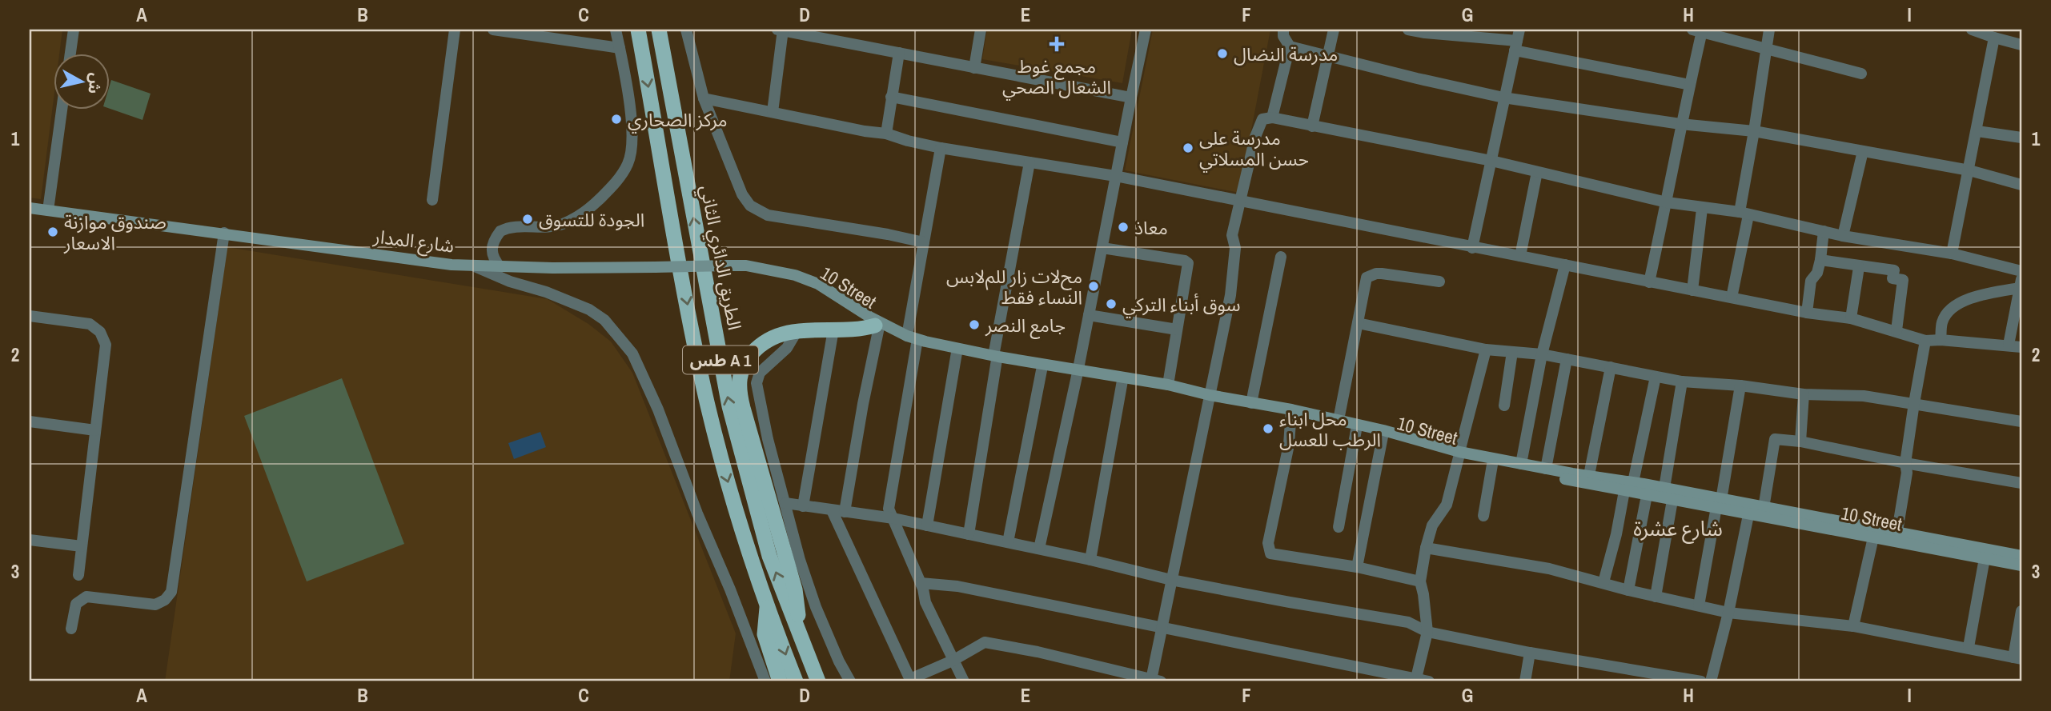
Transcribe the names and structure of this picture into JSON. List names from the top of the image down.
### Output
{
  "streets": {
    "highway": ["الطريق الدائري الثاني", "طس A 1"],
    "main road": ["شارع المدار", "10 Street"]
  },
  "crossings": [
    ["شارع المدار", "10 Street"]
  ],
  "districts": ["شارع عشرة"],
  "places": {
    "health": ["مجمع غوط الشعال الصحي"],
    "other": [
      "مدرسة النضال",
      "مركز الصحاري",
      "مدرسة على حسن المسلاتي",
      "الجودة للتسوق",
      "معاذ",
      "صندوق موازنة الاسعار",
      "محﻻت زار للمﻻبس النساء فقط",
      "سوق أبناء التركي",
      "جامع النصر",
      "محل ابناء الرطب للعسل"
    ]
  },
  "north": "right",
  "grid": {
    "columns": [
      "A",
      "B",
      "C",
      "D",
      "E",
      "F",
      "G",
      "H",
      "I"
    ],
    "rows": ["1", "2", "3"]
  }
}
